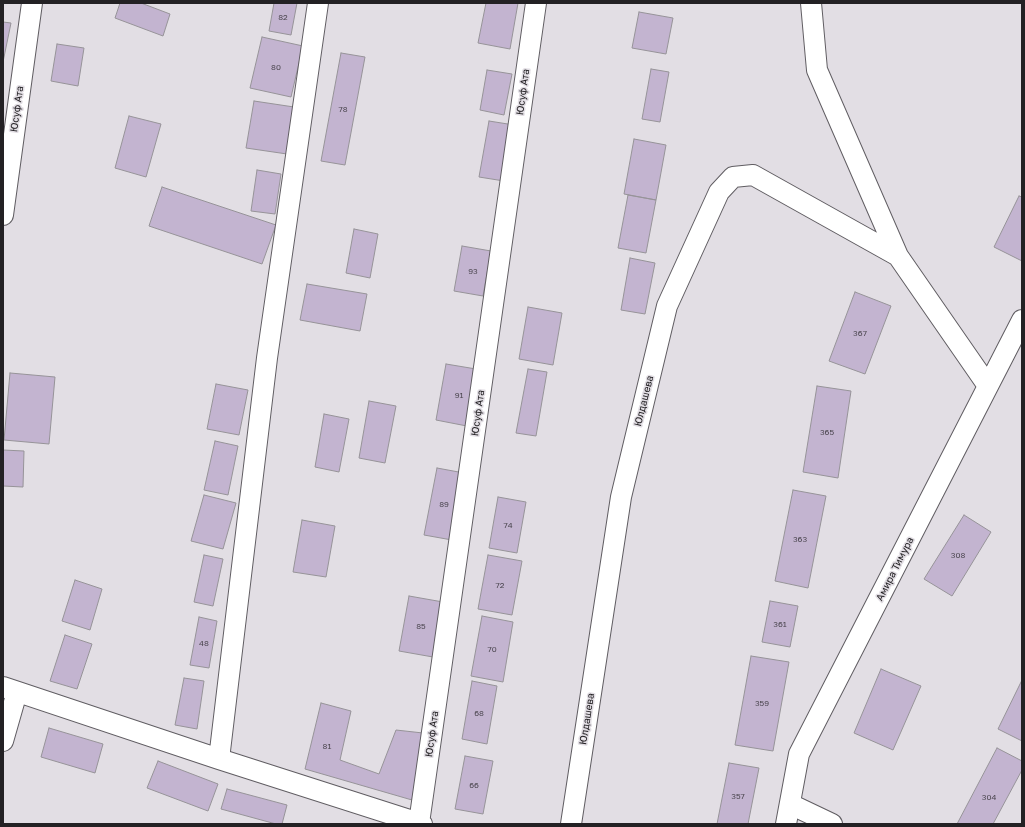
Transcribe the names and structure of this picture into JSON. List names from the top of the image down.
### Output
{
  "streets": {
    "street": ["Юсуф Ата", "Юлдашева", "Амира Тимура"]
  },
  "house_numbers": [
    "82",
    "80",
    "78",
    "93",
    "367",
    "91",
    "365",
    "89",
    "74",
    "363",
    "308",
    "72",
    "361",
    "85",
    "48",
    "70",
    "359",
    "68",
    "81",
    "66",
    "357",
    "304"
  ]
}
